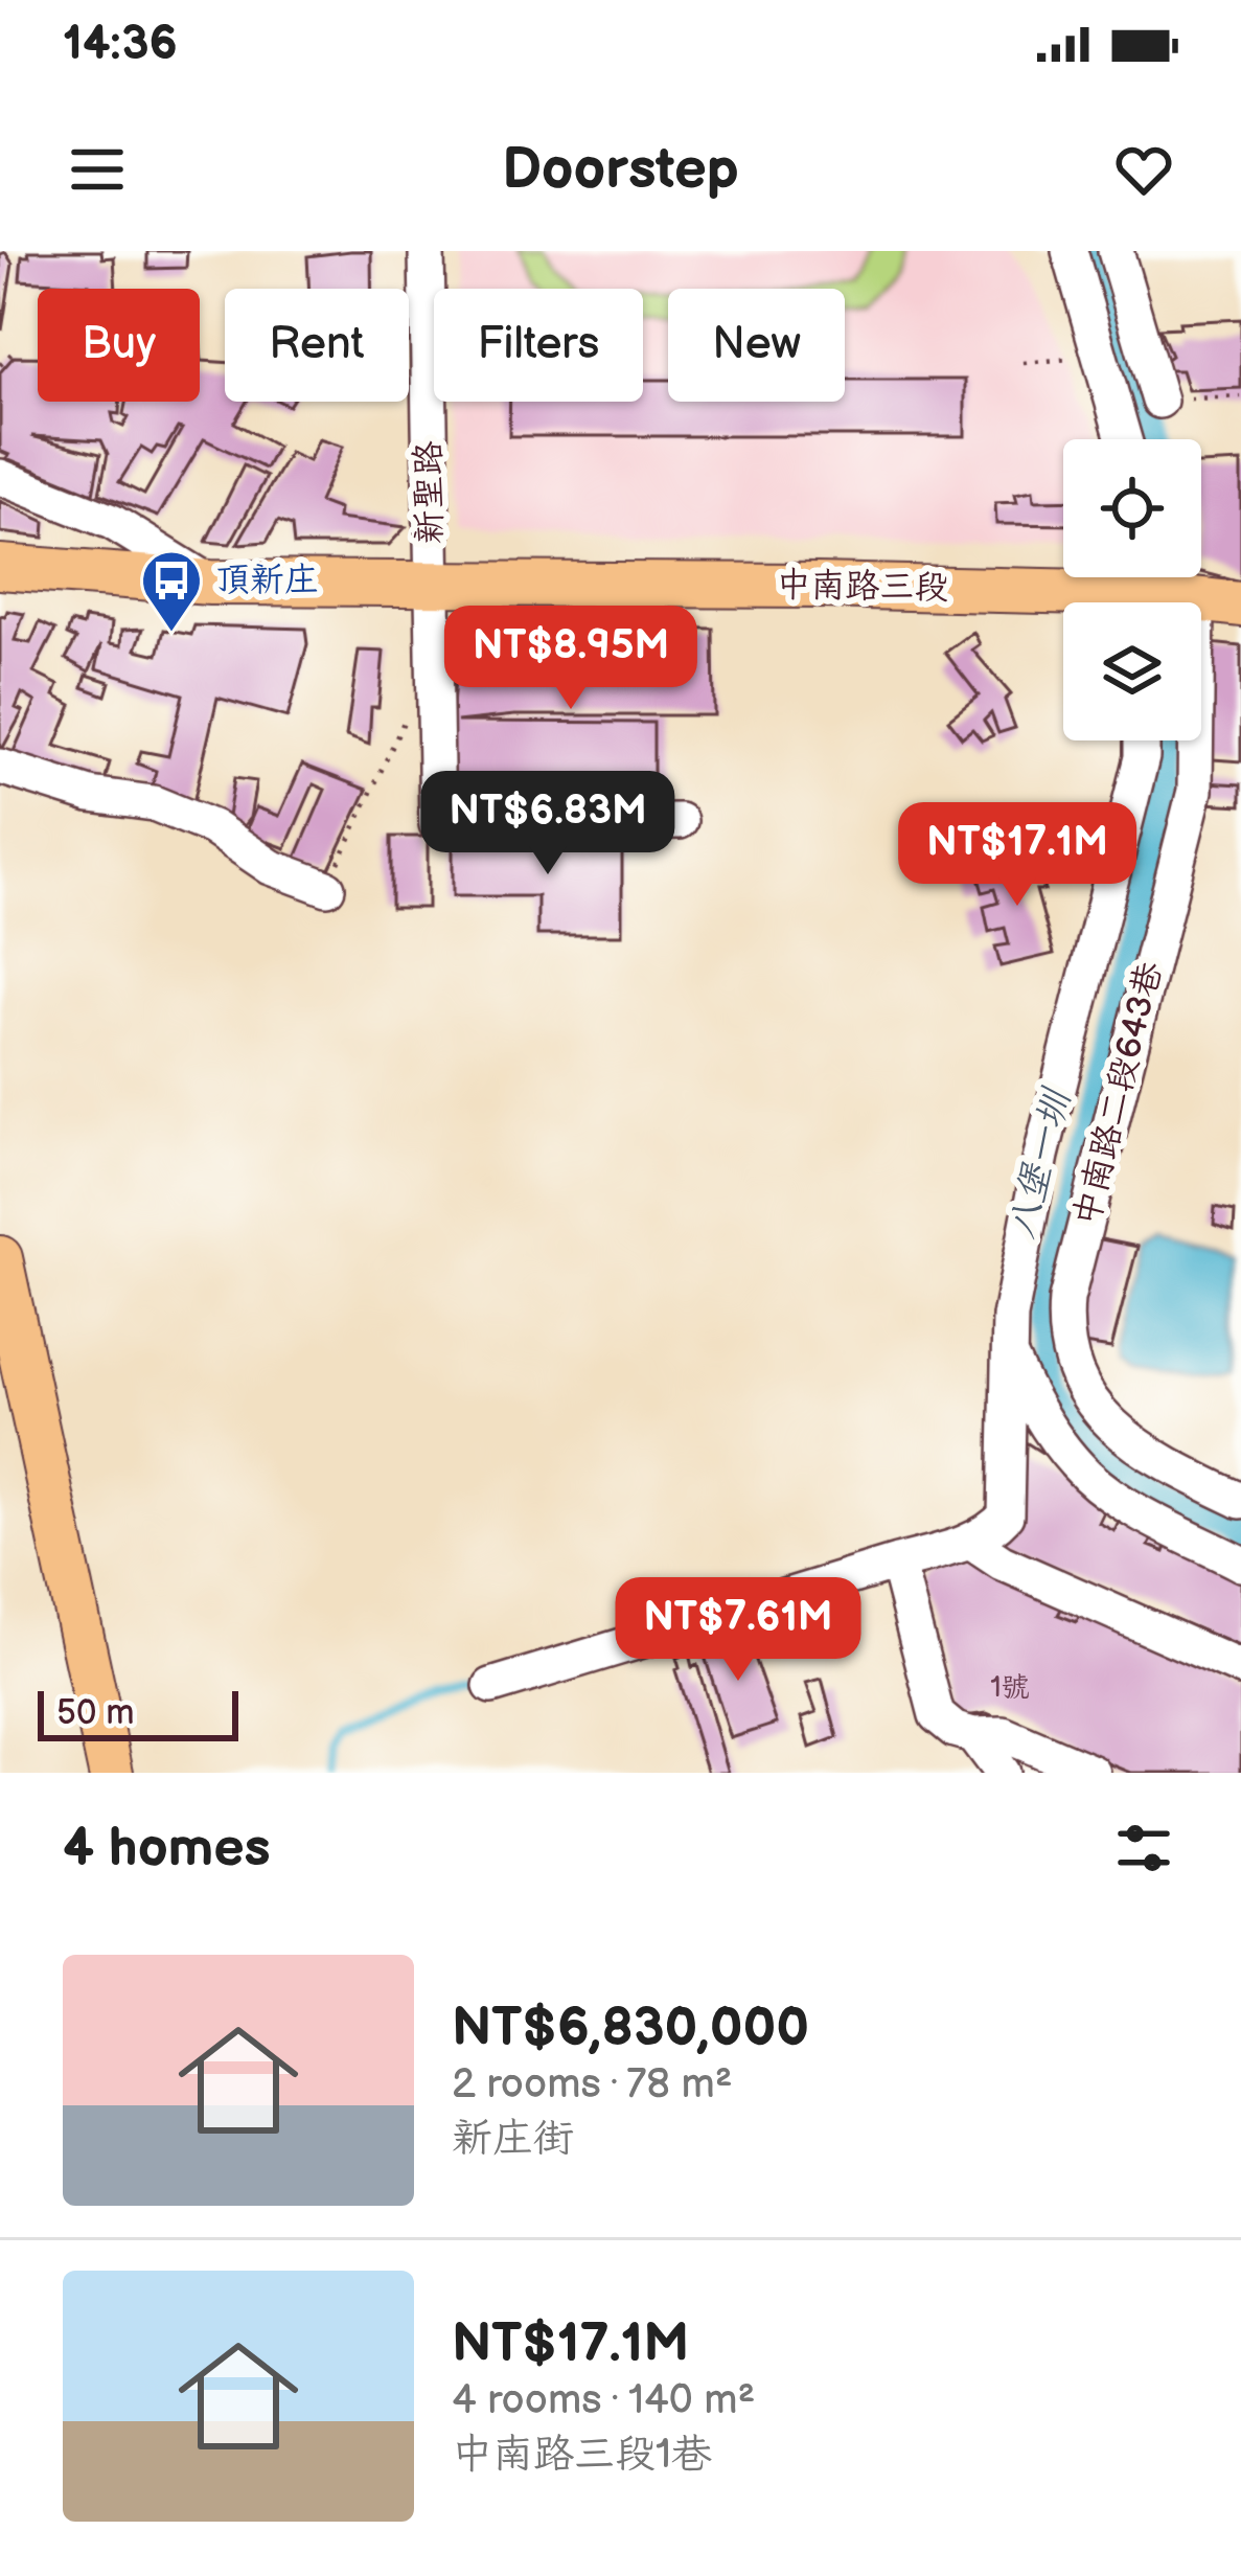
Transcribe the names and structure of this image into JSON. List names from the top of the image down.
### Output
{
  "streets": {
    "main road": ["中南路三段"],
    "street": ["新聖路", "中南路二段643巷"]
  },
  "crossings": [
    ["新聖路", "中南路三段"],
    ["中南路三段", "中南路二段643巷"]
  ],
  "water": ["八堡一圳"],
  "places": {
    "bus stop": ["頂新庄"]
  },
  "house_numbers": ["1號"],
  "scale_bar": "50 m",
  "page": {
    "status": "14:36",
    "header": "Doorstep",
    "chip": [
      "Buy",
      "Rent",
      "Filters",
      "New"
    ],
    "price": [
      "NT$8.95M",
      "NT$6.83M",
      "NT$17.1M",
      "NT$7.61M"
    ],
    "scale": "50 m",
    "heading": "4 homes",
    "list": [
      {
        "name": "NT$6,830,000",
        "note": "2 rooms · 78 m² · 新庄街"
      },
      {
        "name": "NT$17.1M",
        "note": "4 rooms · 140 m² · 中南路三段1巷"
      }
    ]
  }
}
